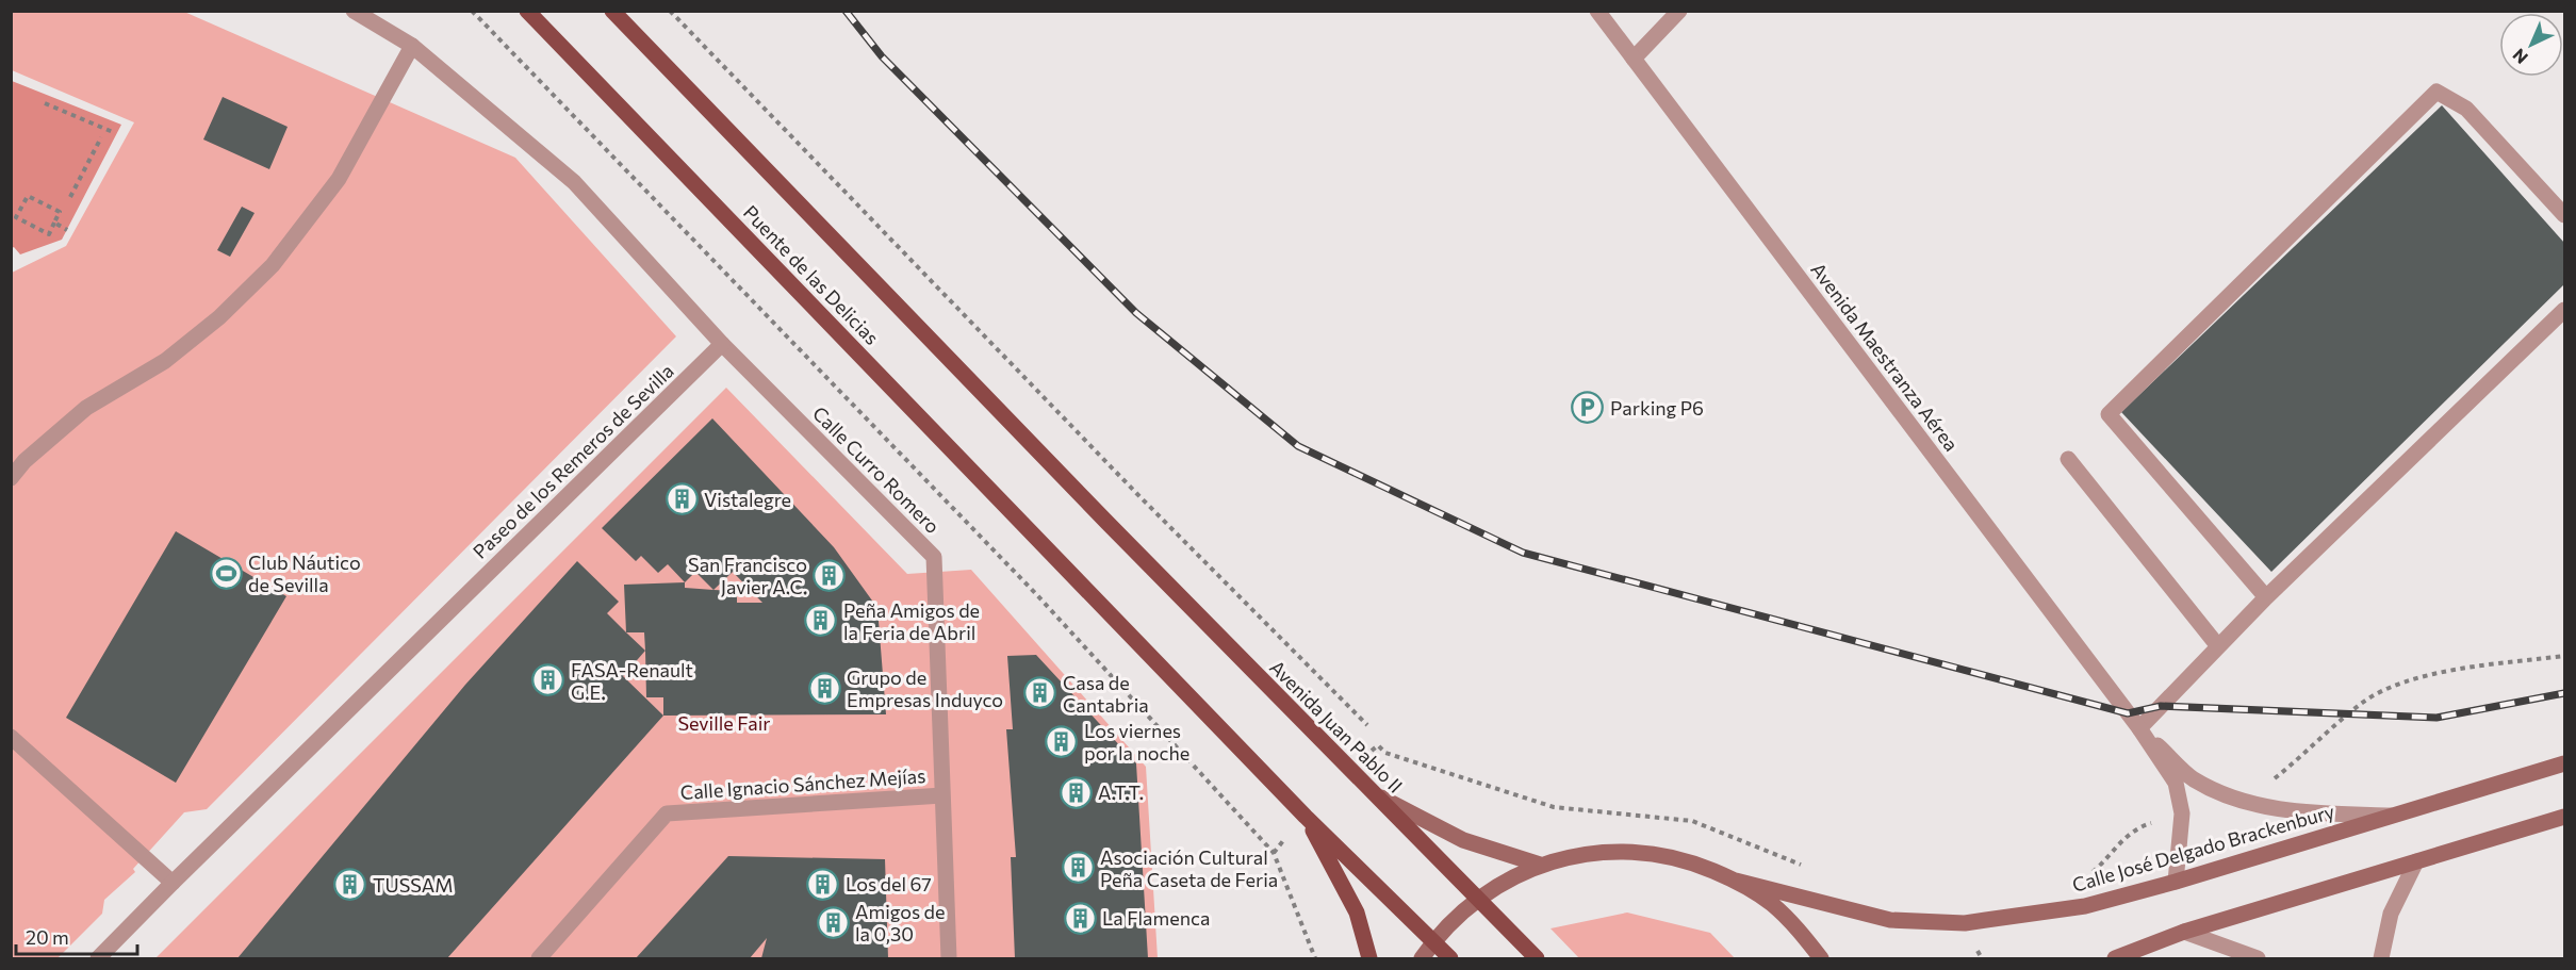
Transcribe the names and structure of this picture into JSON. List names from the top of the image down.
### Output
{
  "streets": {
    "main road": ["Puente de las Delicias", "Avenida Juan Pablo II", "Calle José Delgado Brackenbury"],
    "street": [
      "Avenida Maestranza Aérea",
      "Paseo de los Remeros de Sevilla",
      "Calle Curro Romero",
      "Calle Ignacio Sánchez Mejías"
    ]
  },
  "crossings": [
    ["Puente de las Delicias", "Avenida Juan Pablo II"],
    ["Paseo de los Remeros de Sevilla", "Calle Curro Romero"],
    ["Calle Curro Romero", "Calle Ignacio Sánchez Mejías"]
  ],
  "parks": ["Seville Fair"],
  "places": {
    "parking": ["Parking P6"],
    "building": [
      "Vistalegre",
      "San Francisco Javier A.C.",
      "Peña Amigos de la Feria de Abril",
      "FASA-Renault G.E.",
      "Grupo de Empresas Induyco",
      "Casa de Cantabria",
      "Los viernes por la noche",
      "A.T.T.",
      "Asociación Cultural Peña Caseta de Feria",
      "Los del 67",
      "TUSSAM",
      "La Flamenca",
      "Amigos de la 0,30"
    ],
    "sports": ["Club Náutico de Sevilla"]
  },
  "scale_bar": "20 m",
  "north": "bottom left"
}
